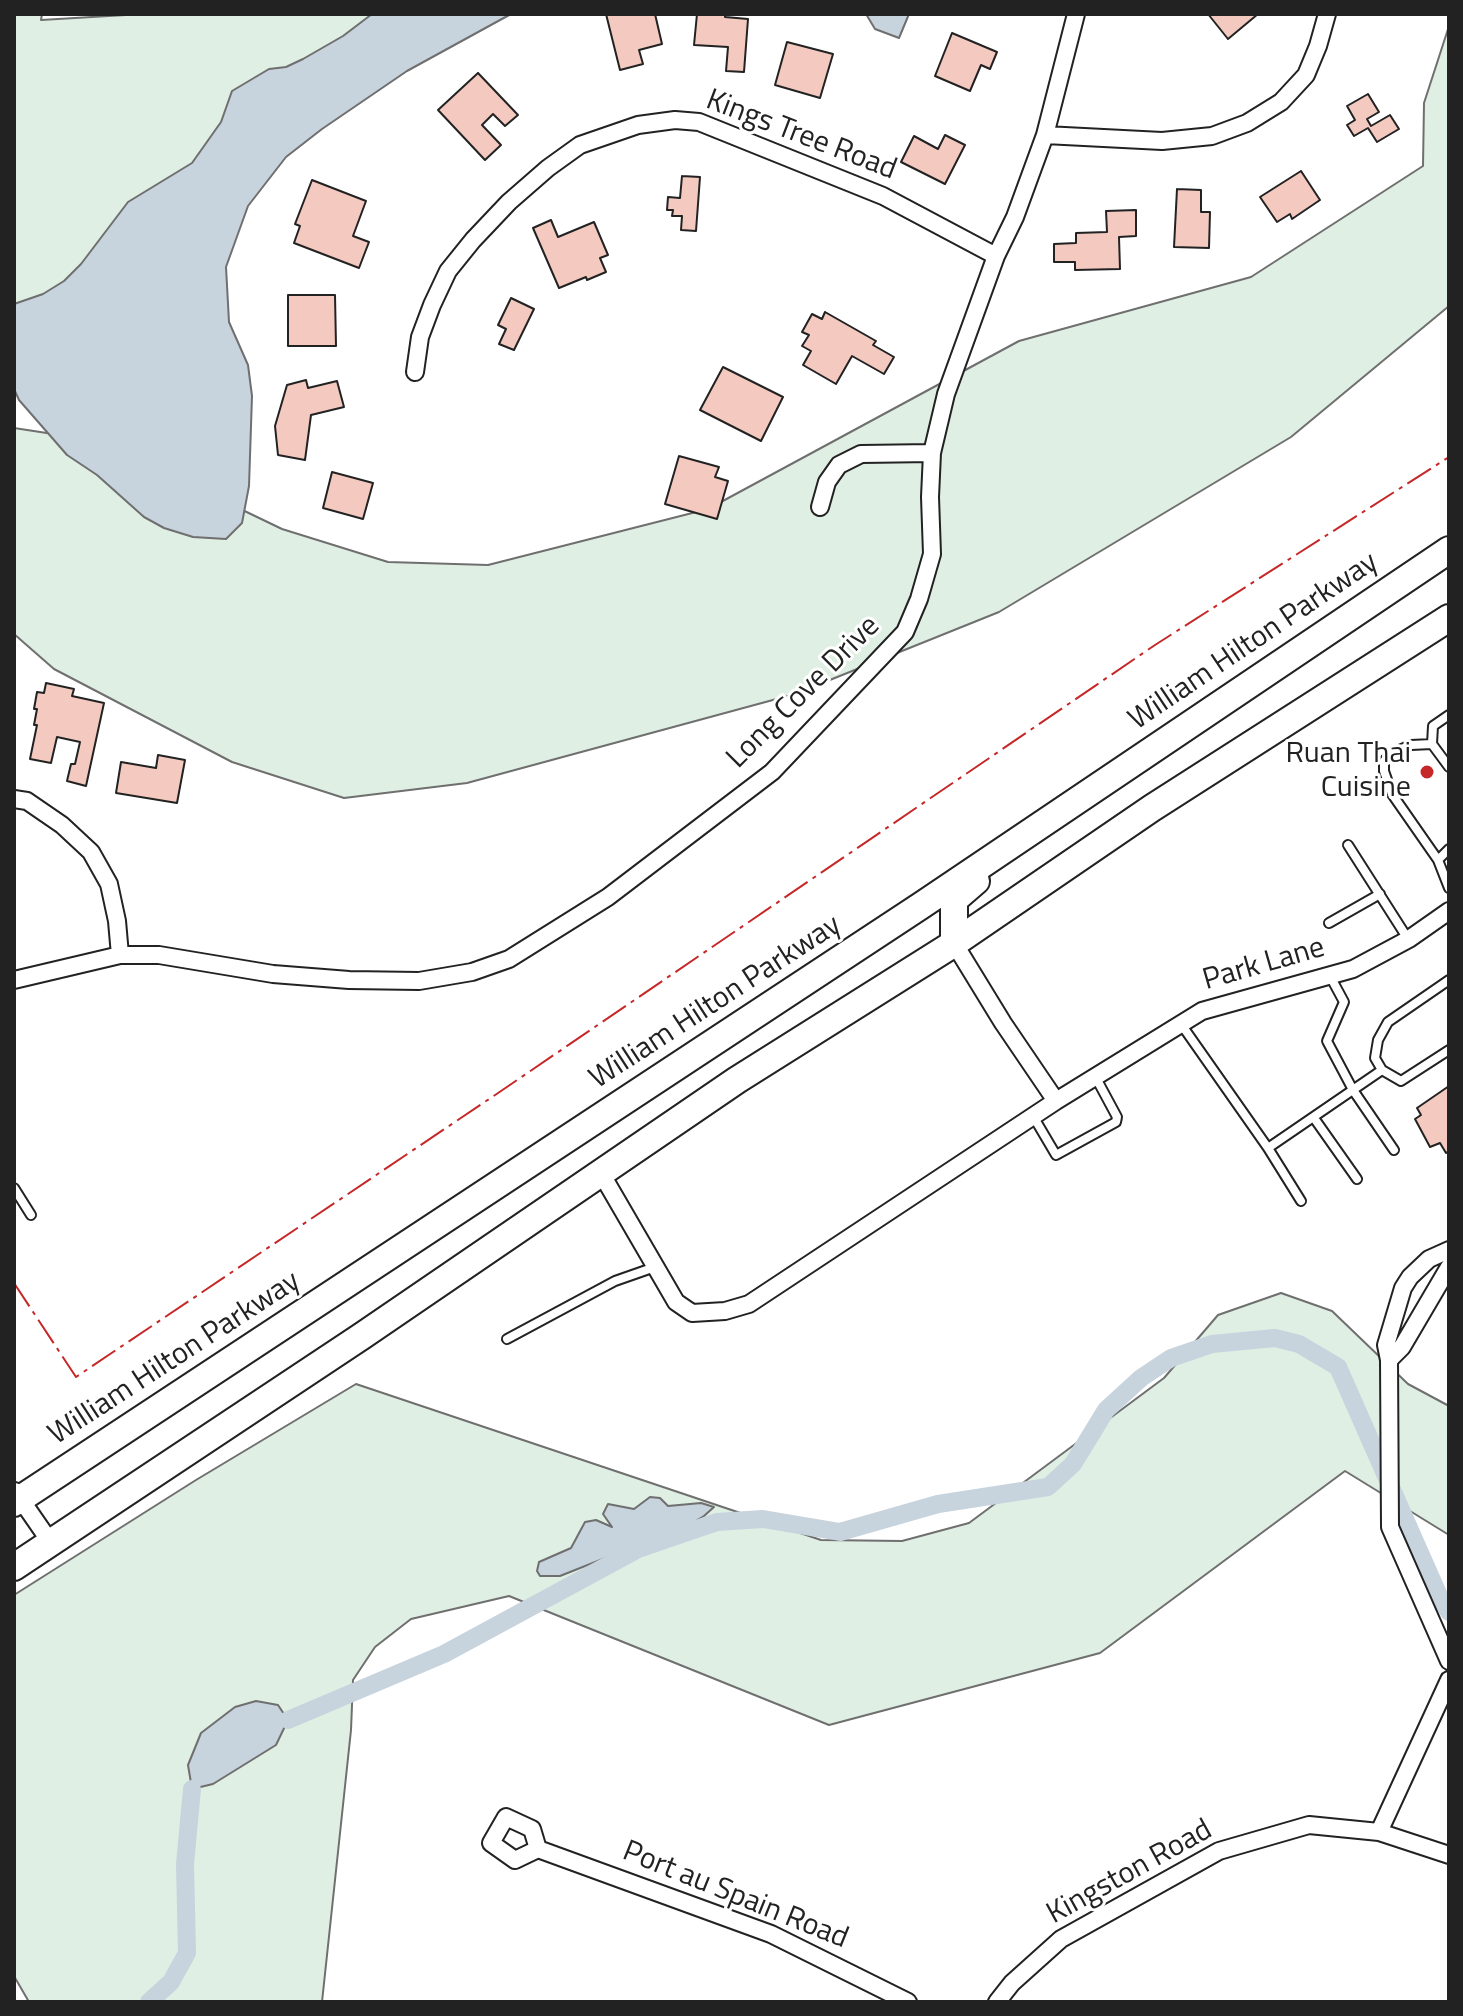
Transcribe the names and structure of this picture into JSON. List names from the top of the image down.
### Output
{
  "streets": {
    "highway": ["William Hilton Parkway"],
    "street": [
      "Kings Tree Road",
      "Long Cove Drive",
      "Park Lane",
      "Kingston Road",
      "Port au Spain Road"
    ]
  },
  "crossings": [
    ["Kings Tree Road", "Long Cove Drive"]
  ],
  "places": ["Ruan Thai Cuisine"]
}
